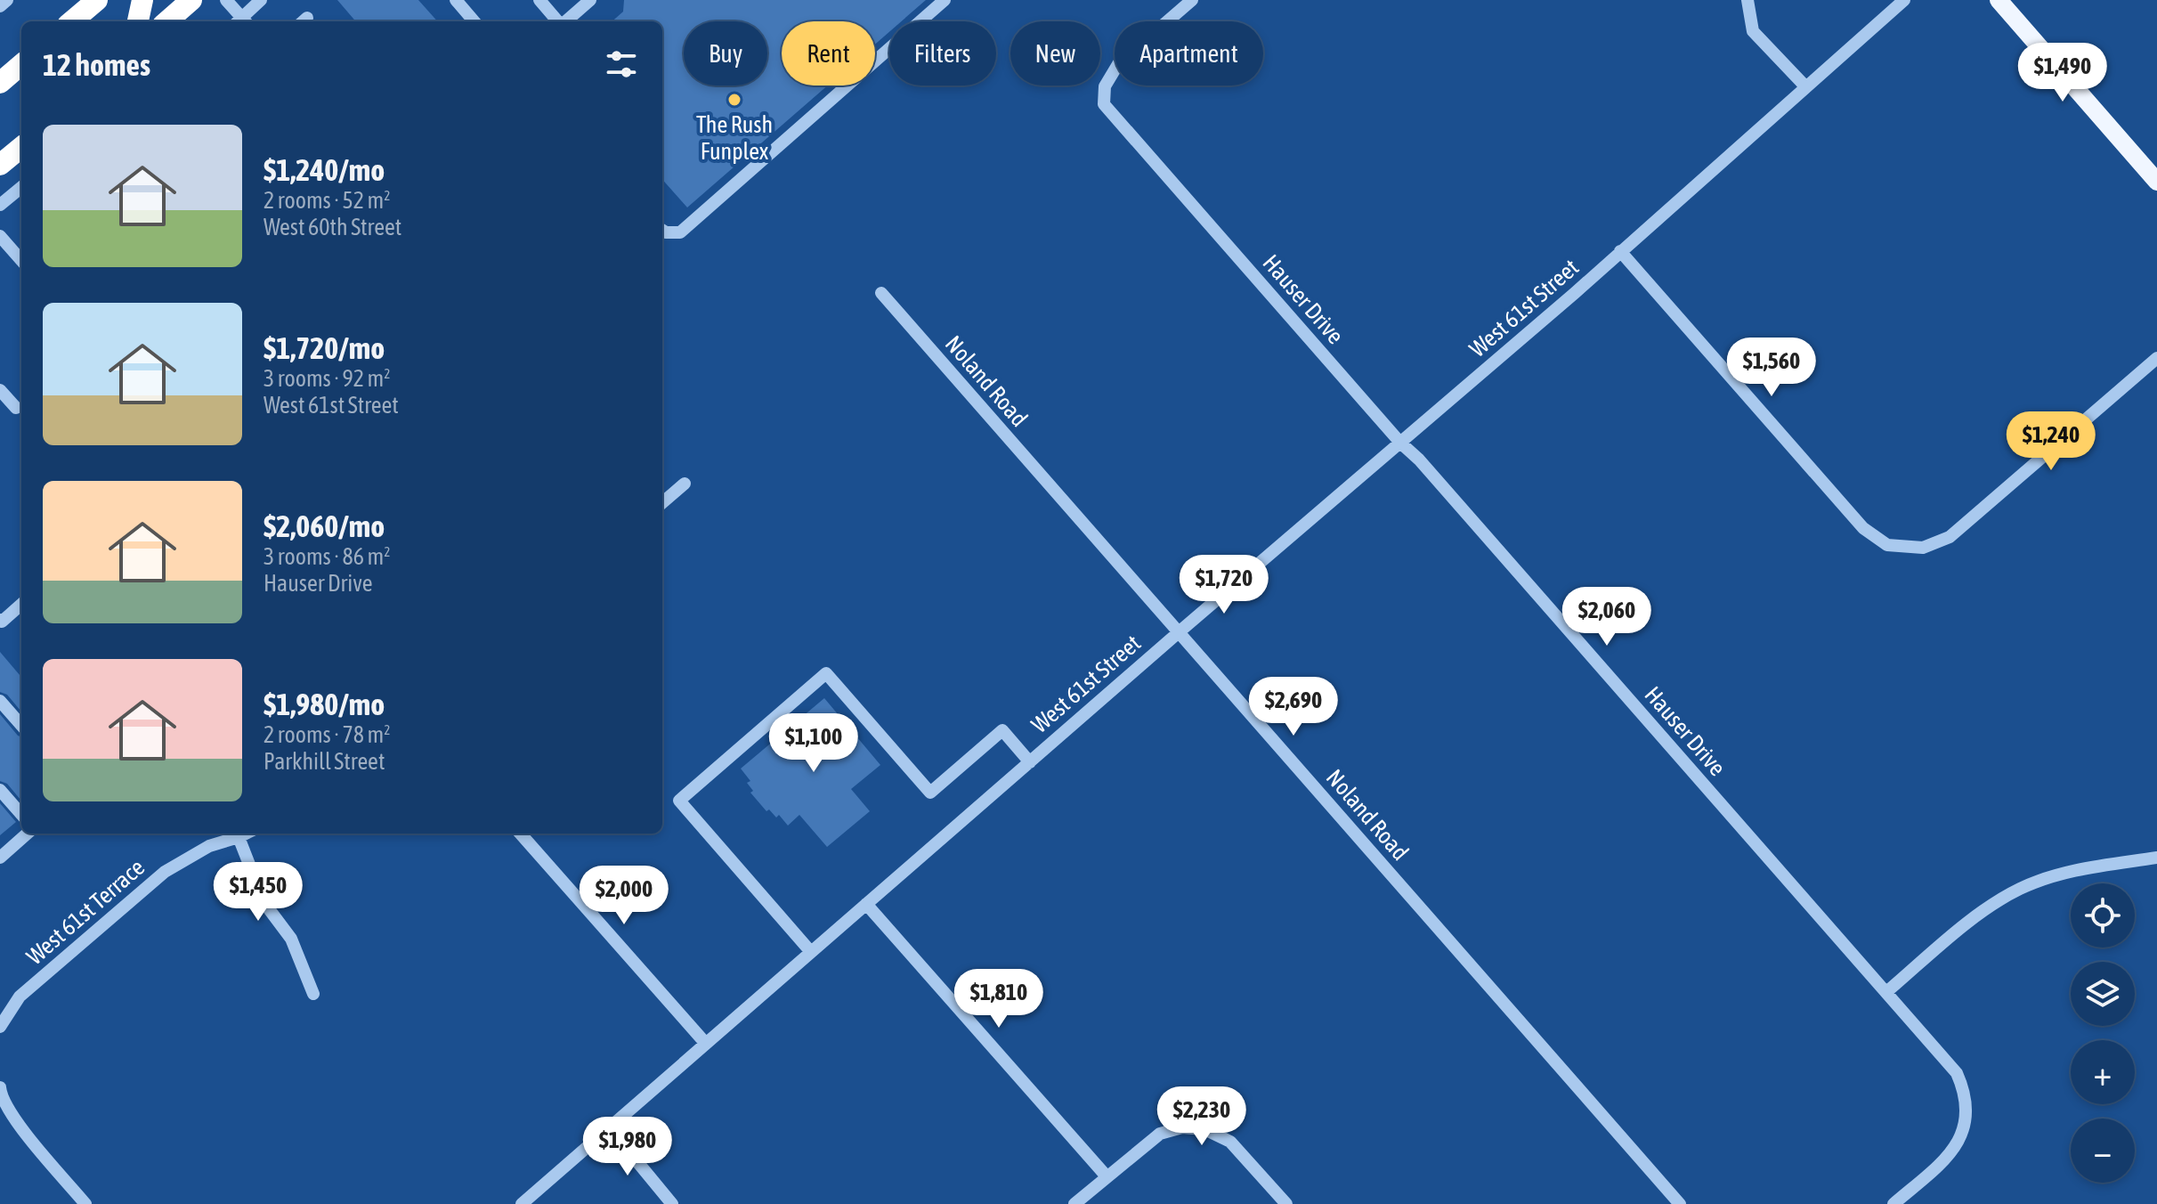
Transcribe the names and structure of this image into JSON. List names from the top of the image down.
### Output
{
  "streets": {
    "street": [
      "Hauser Drive",
      "West 61st Street",
      "Noland Road",
      "West 61st Terrace"
    ]
  },
  "crossings": [
    ["Hauser Drive", "West 61st Street"],
    ["West 61st Street", "Noland Road"]
  ],
  "places": ["The Rush Funplex"],
  "page": {
    "chip": [
      "Buy",
      "Rent",
      "Filters",
      "New",
      "Apartment"
    ],
    "heading": "12 homes",
    "price": [
      "$1,490",
      "$1,560",
      "$1,240",
      "$1,720",
      "$2,060",
      "$2,690",
      "$1,100",
      "$1,450",
      "$2,000",
      "$1,810",
      "$2,230",
      "$1,980"
    ],
    "list": [
      {
        "name": "$1,240/mo",
        "note": "2 rooms · 52 m² · West 60th Street"
      },
      {
        "name": "$1,720/mo",
        "note": "3 rooms · 92 m² · West 61st Street"
      },
      {
        "name": "$2,060/mo",
        "note": "3 rooms · 86 m² · Hauser Drive"
      },
      {
        "name": "$1,980/mo",
        "note": "2 rooms · 78 m² · Parkhill Street"
      }
    ],
    "map_buttons": ["+", "−"]
  }
}
